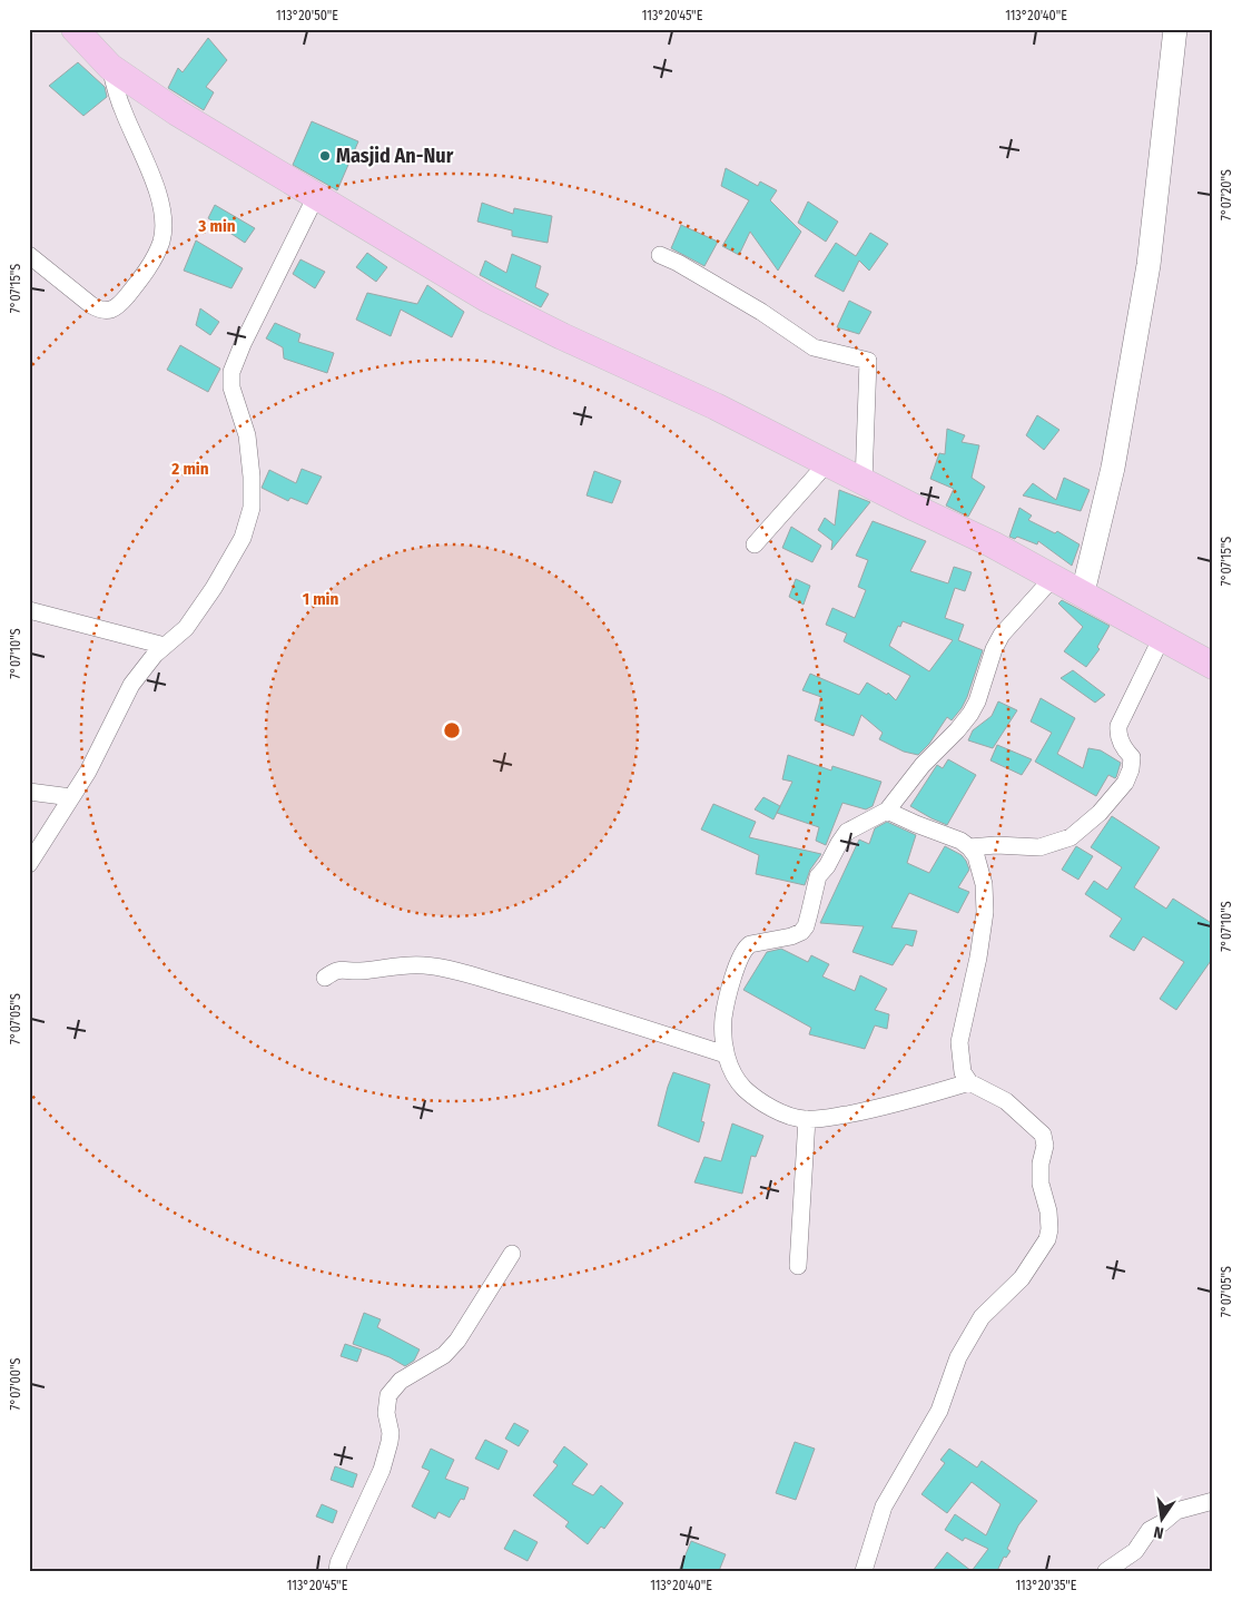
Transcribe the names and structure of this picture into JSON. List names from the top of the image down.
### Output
{
  "places": ["Masjid An-Nur"],
  "north": "bottom",
  "coordinates": [
    "113°20'50\"E",
    "113°20'45\"E",
    "113°20'40\"E",
    "7°07'20\"S",
    "7°07'15\"S",
    "7°07'10\"S",
    "7°07'05\"S",
    "7°07'00\"S",
    "113°20'35\"E"
  ],
  "rings": ["3 min", "2 min", "1 min"]
}
